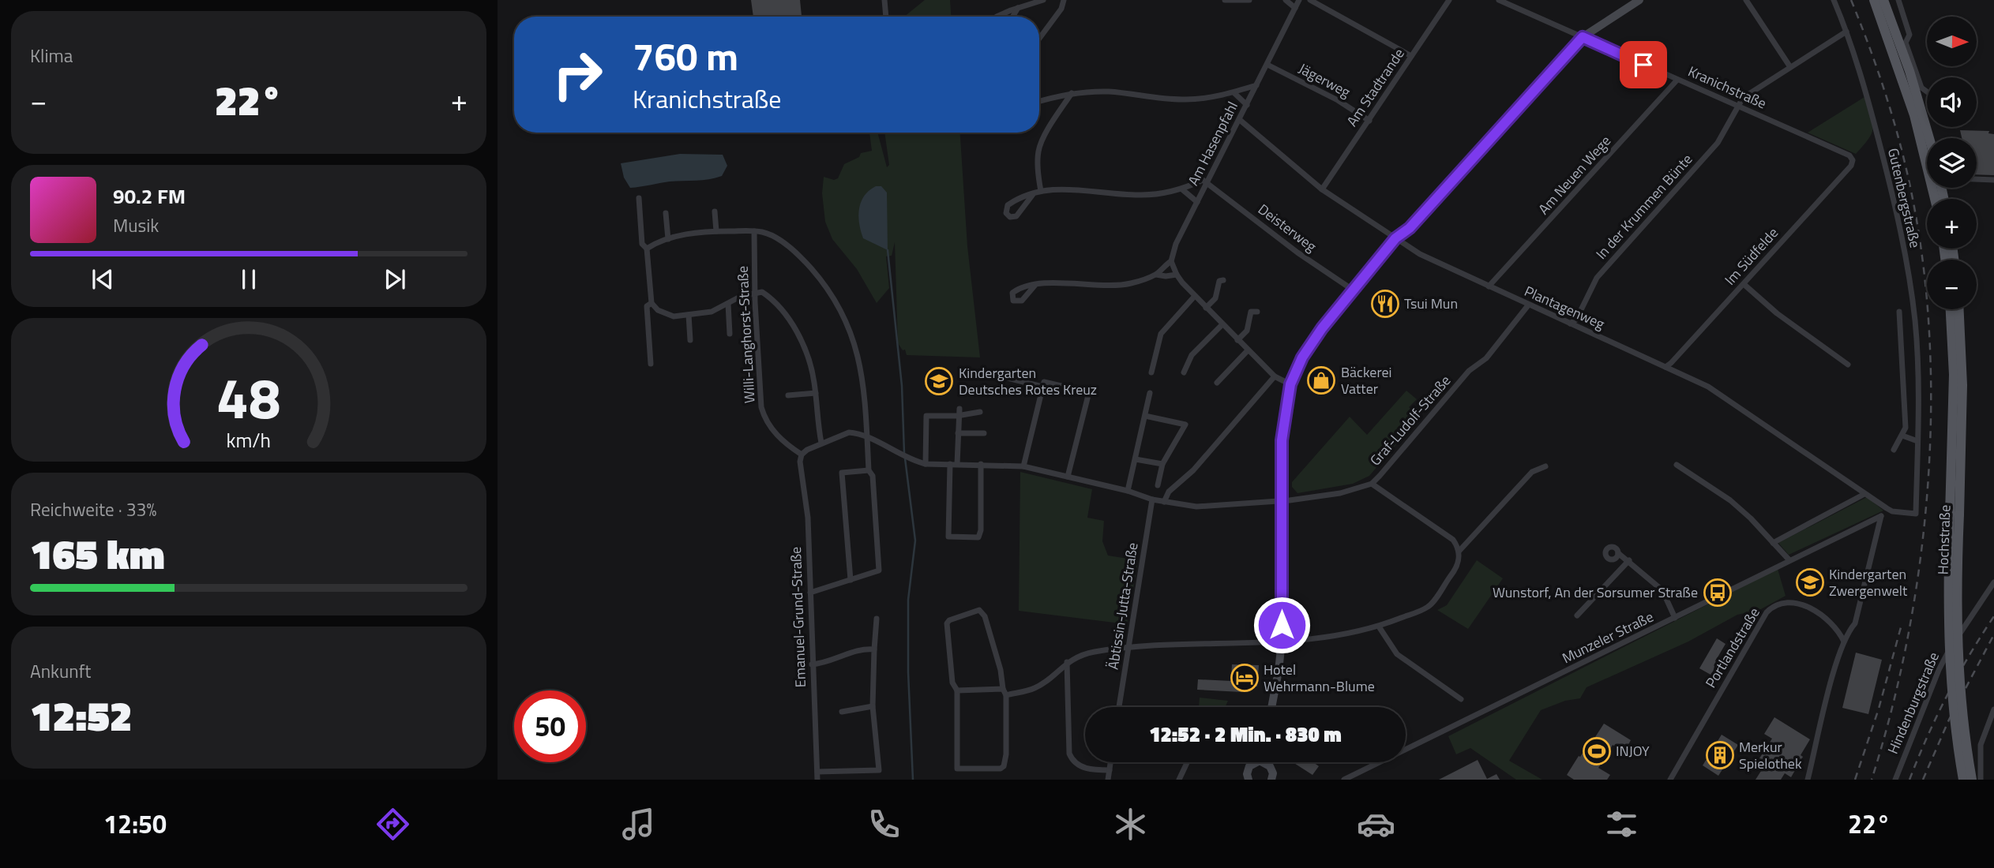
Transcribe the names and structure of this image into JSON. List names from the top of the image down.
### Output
{
  "streets": {
    "main road": ["Hochstraße"],
    "street": [
      "Jägerweg",
      "Am Stadtrande",
      "Kranichstraße",
      "Am Hasenpfahl",
      "Am Neuen Wege",
      "Gutenbergstraße",
      "In der Krummen Bünte",
      "Deisterweg",
      "Im Südfelde",
      "Plantagenweg",
      "Willi-Langhorst-Straße",
      "Graf-Ludolf-Straße",
      "Äbtissin-Jutta-Straße",
      "Emanuel-Grund-Straße",
      "Munzeler Straße",
      "Portlandstraße",
      "Hindenburgstraße"
    ]
  },
  "crossings": [
    ["Jägerweg", "Am Stadtrande"],
    ["Jägerweg", "Am Hasenpfahl"],
    ["Am Stadtrande", "Plantagenweg"],
    ["Kranichstraße", "Am Neuen Wege"],
    ["Kranichstraße", "In der Krummen Bünte"],
    ["Kranichstraße", "Im Südfelde"],
    ["Am Hasenpfahl", "Deisterweg"],
    ["Am Hasenpfahl", "Plantagenweg"],
    ["Am Neuen Wege", "Plantagenweg"],
    ["Gutenbergstraße", "Plantagenweg"],
    ["In der Krummen Bünte", "Plantagenweg"],
    ["Im Südfelde", "Plantagenweg"],
    ["Plantagenweg", "Graf-Ludolf-Straße"],
    ["Willi-Langhorst-Straße", "Emanuel-Grund-Straße"],
    ["Graf-Ludolf-Straße", "Äbtissin-Jutta-Straße"],
    ["Munzeler Straße", "Portlandstraße"]
  ],
  "places": {
    "restaurant": ["Tsui Mun"],
    "shop": ["Bäckerei Vatter"],
    "school or university": ["Kindergarten Deutsches Rotes Kreuz", "Kindergarten Zwergenwelt"],
    "bus stop": ["Wunstorf, An der Sorsumer Straße"],
    "hotel": ["Hotel Wehrmann-Blume"],
    "sports": ["INJOY"],
    "building": ["Merkur Spielothek"]
  },
  "north": "right",
  "page": {
    "tile": [
      "Klima",
      ["Reichweite · 33%", "165 km"],
      ["Ankunft", "12:52"]
    ],
    "map_buttons": ["+", "−"],
    "turn": ["760 m", "Kranichstraße"],
    "heat": ["−", "22°", "+"],
    "song": ["90.2 FM", "Musik"],
    "limit": "50",
    "trip": "12:52 · 2 Min. · 830 m",
    "tabs": ["12:50", "22°"],
    "gauge": ["48", "km/h"]
  }
}
